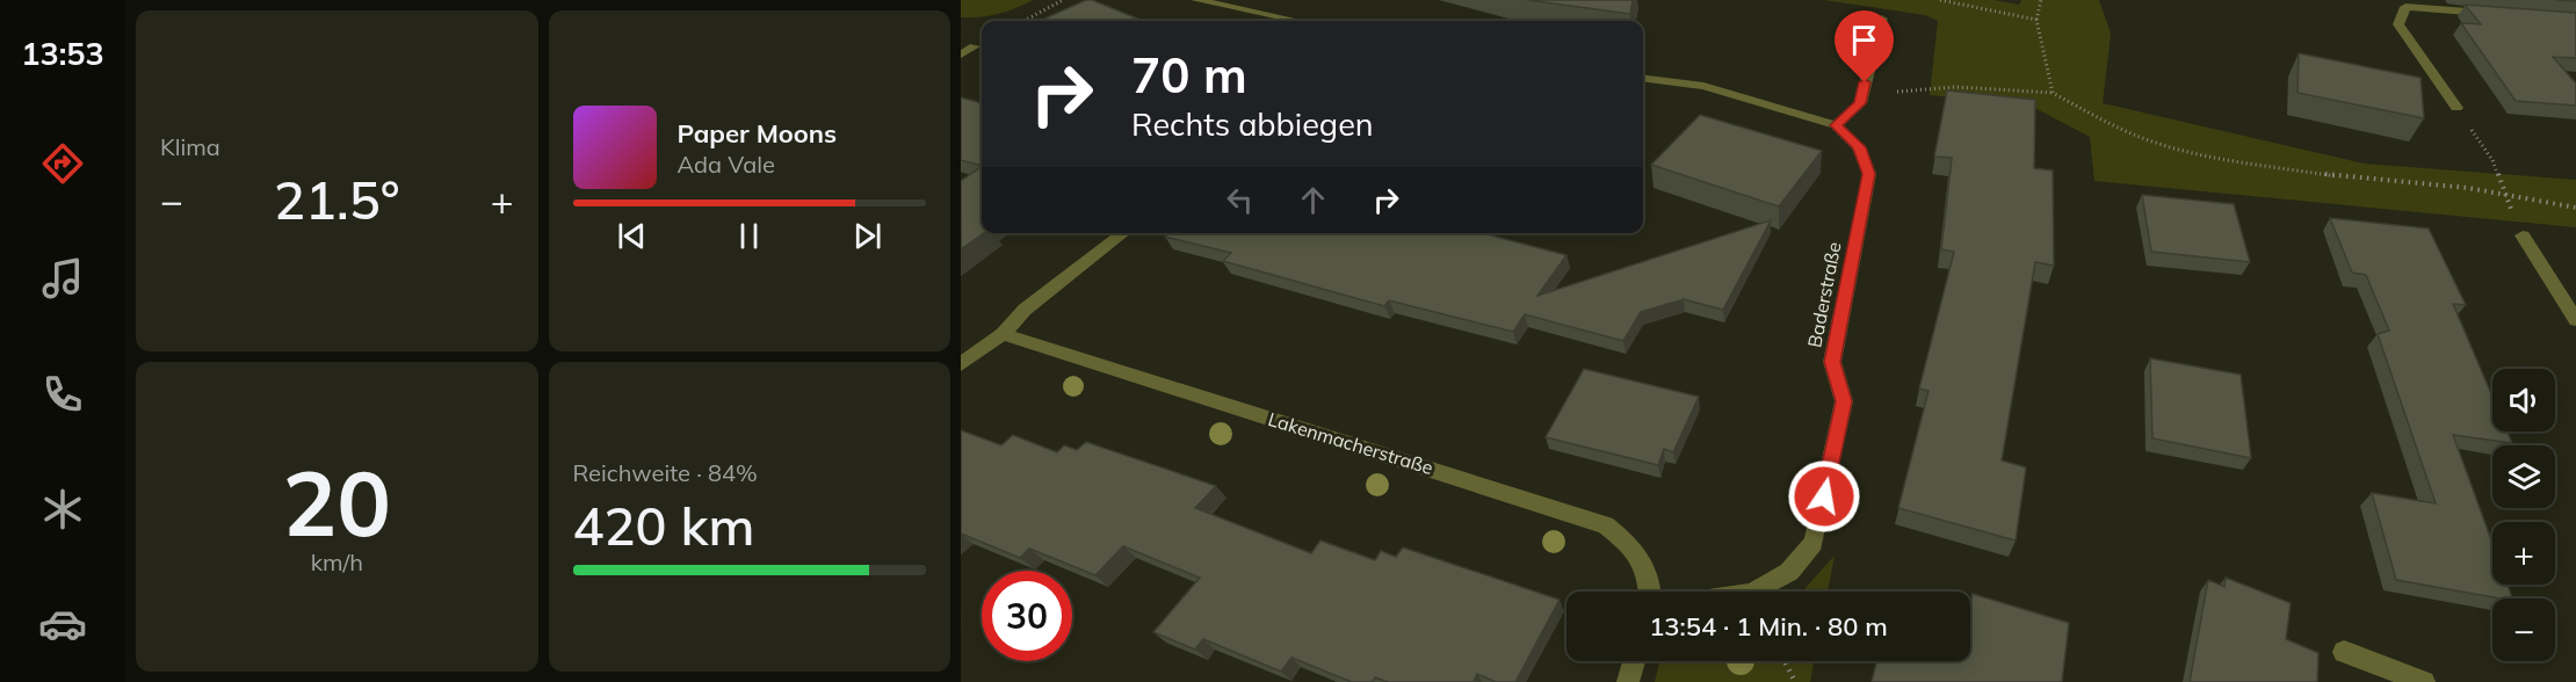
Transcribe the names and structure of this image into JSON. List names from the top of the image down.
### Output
{
  "streets": {
    "street": ["Baderstraße", "Lakenmacherstraße"]
  },
  "page": {
    "tabs": "13:53",
    "tile": [
      "Klima",
      ["20", "km/h"],
      ["Reichweite · 84%", "420 km"]
    ],
    "turn": ["70 m", "Rechts abbiegen"],
    "song": ["Paper Moons", "Ada Vale"],
    "heat": ["−", "21.5°", "+"],
    "map_buttons": ["+", "−"],
    "limit": "30",
    "trip": "13:54 · 1 Min. · 80 m"
  }
}
